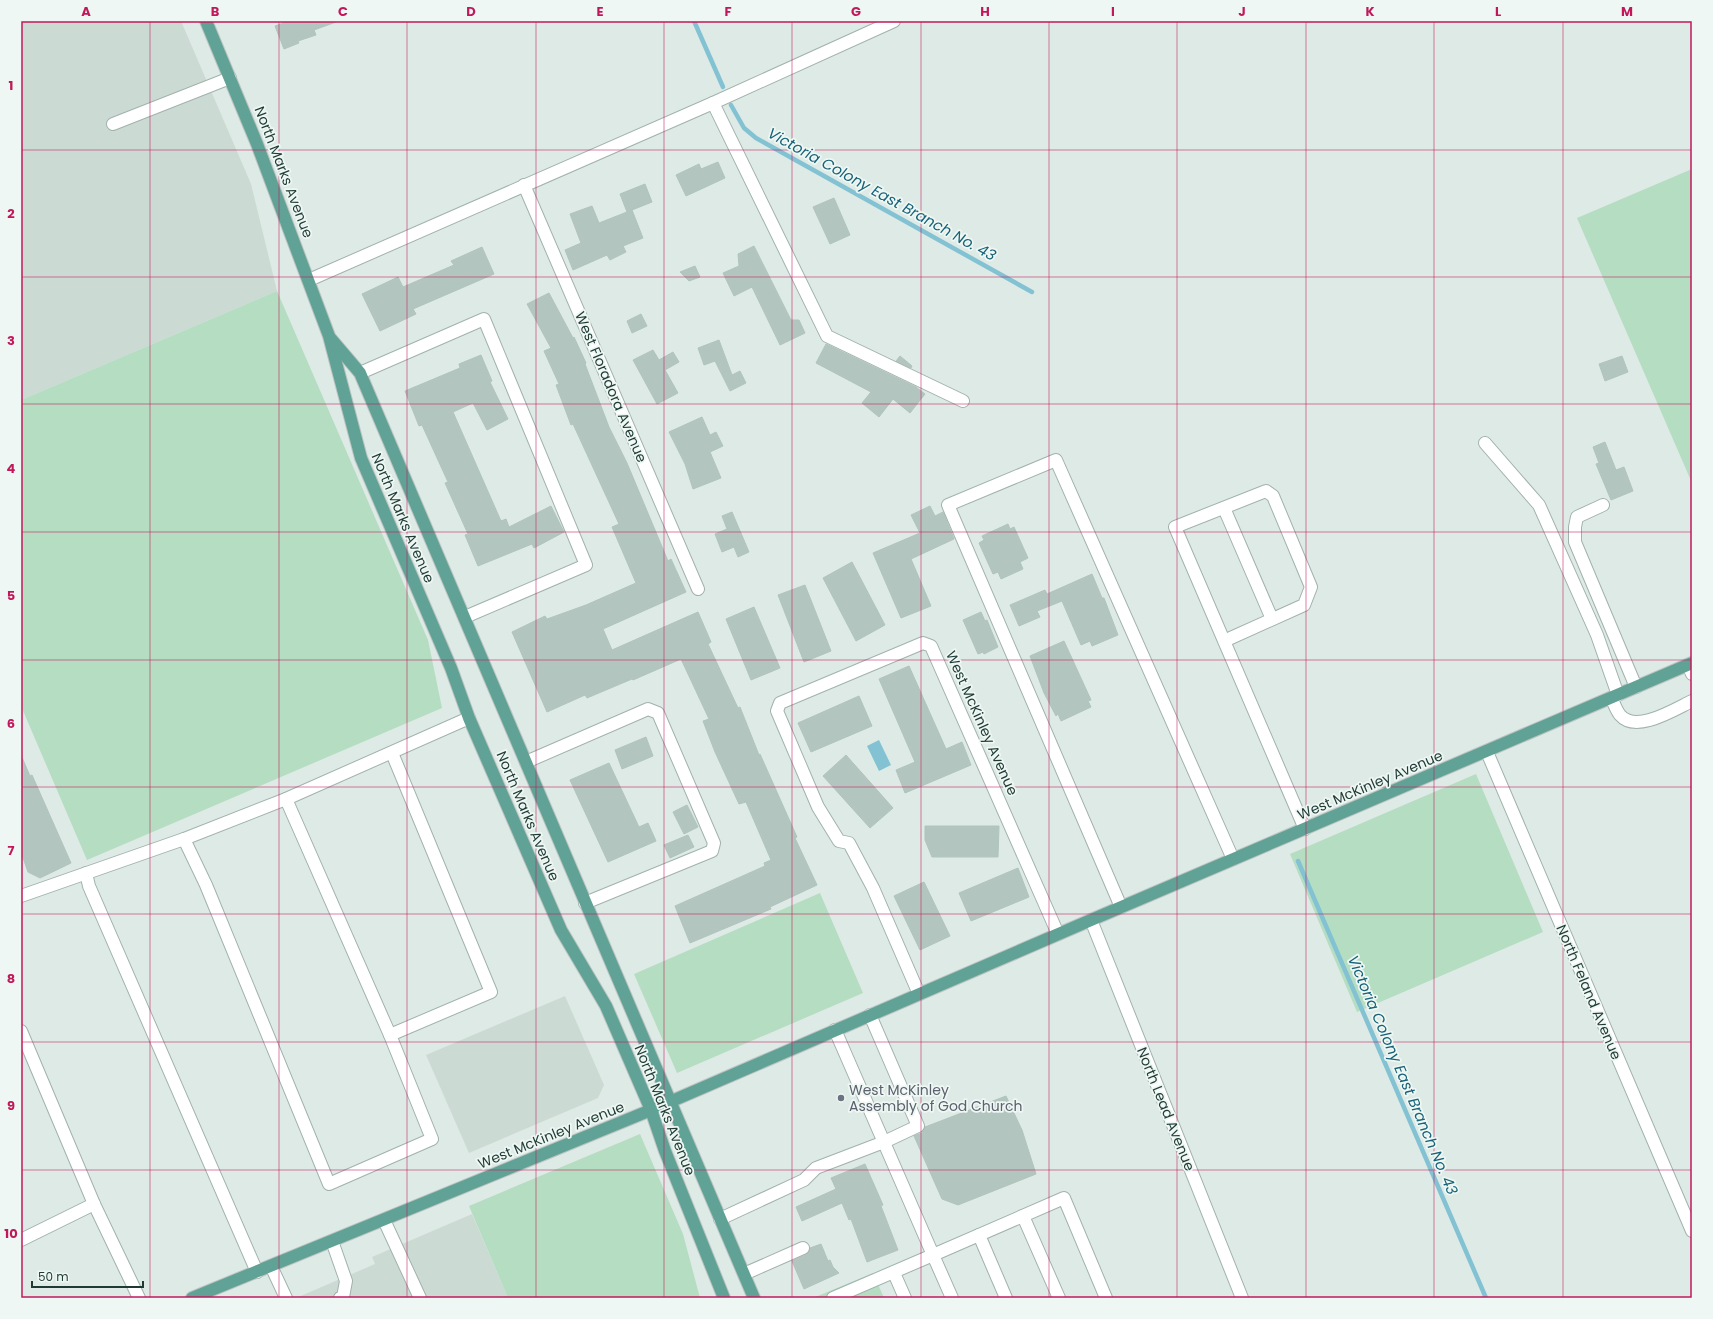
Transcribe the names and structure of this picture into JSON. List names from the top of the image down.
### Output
{
  "streets": {
    "main road": ["North Marks Avenue", "West McKinley Avenue"],
    "street": ["West Floradora Avenue", "North Feland Avenue", "North Lead Avenue"]
  },
  "crossings": [
    ["North Marks Avenue", "West McKinley Avenue"],
    ["West McKinley Avenue", "North Feland Avenue"],
    ["West McKinley Avenue", "North Lead Avenue"]
  ],
  "water": ["Victoria Colony East Branch No. 43"],
  "places": ["West McKinley Assembly of God Church"],
  "scale_bar": "50 m",
  "grid": {
    "columns": [
      "A",
      "B",
      "C",
      "D",
      "E",
      "F",
      "G",
      "H",
      "I",
      "J",
      "K",
      "L",
      "M"
    ],
    "rows": [
      "1",
      "2",
      "3",
      "4",
      "5",
      "6",
      "7",
      "8",
      "9",
      "10"
    ]
  }
}
